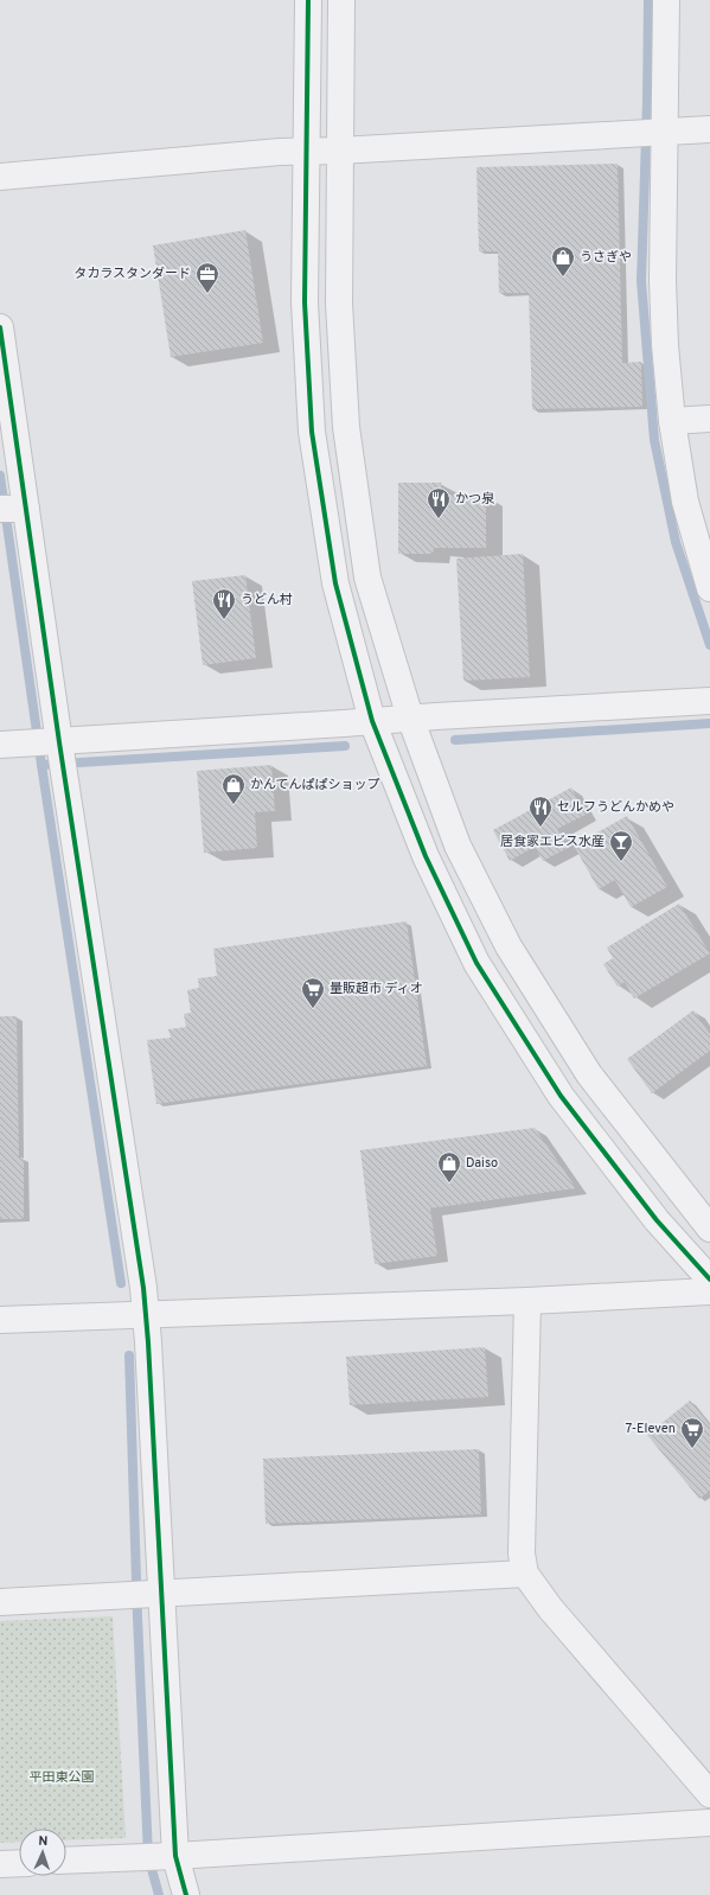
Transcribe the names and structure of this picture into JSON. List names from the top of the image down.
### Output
{
  "parks": ["平田東公園"],
  "places": {
    "shop": ["うさぎや", "かんてんぱぱショップ", "Daiso"],
    "office": ["タカラスタンダード"],
    "restaurant": ["かつ泉", "うどん村", "セルフうどんかめや"],
    "bar": ["居食家エビス水産"],
    "supermarket": ["量販超市 ディオ", "7-Eleven"]
  },
  "north": "top"
}
